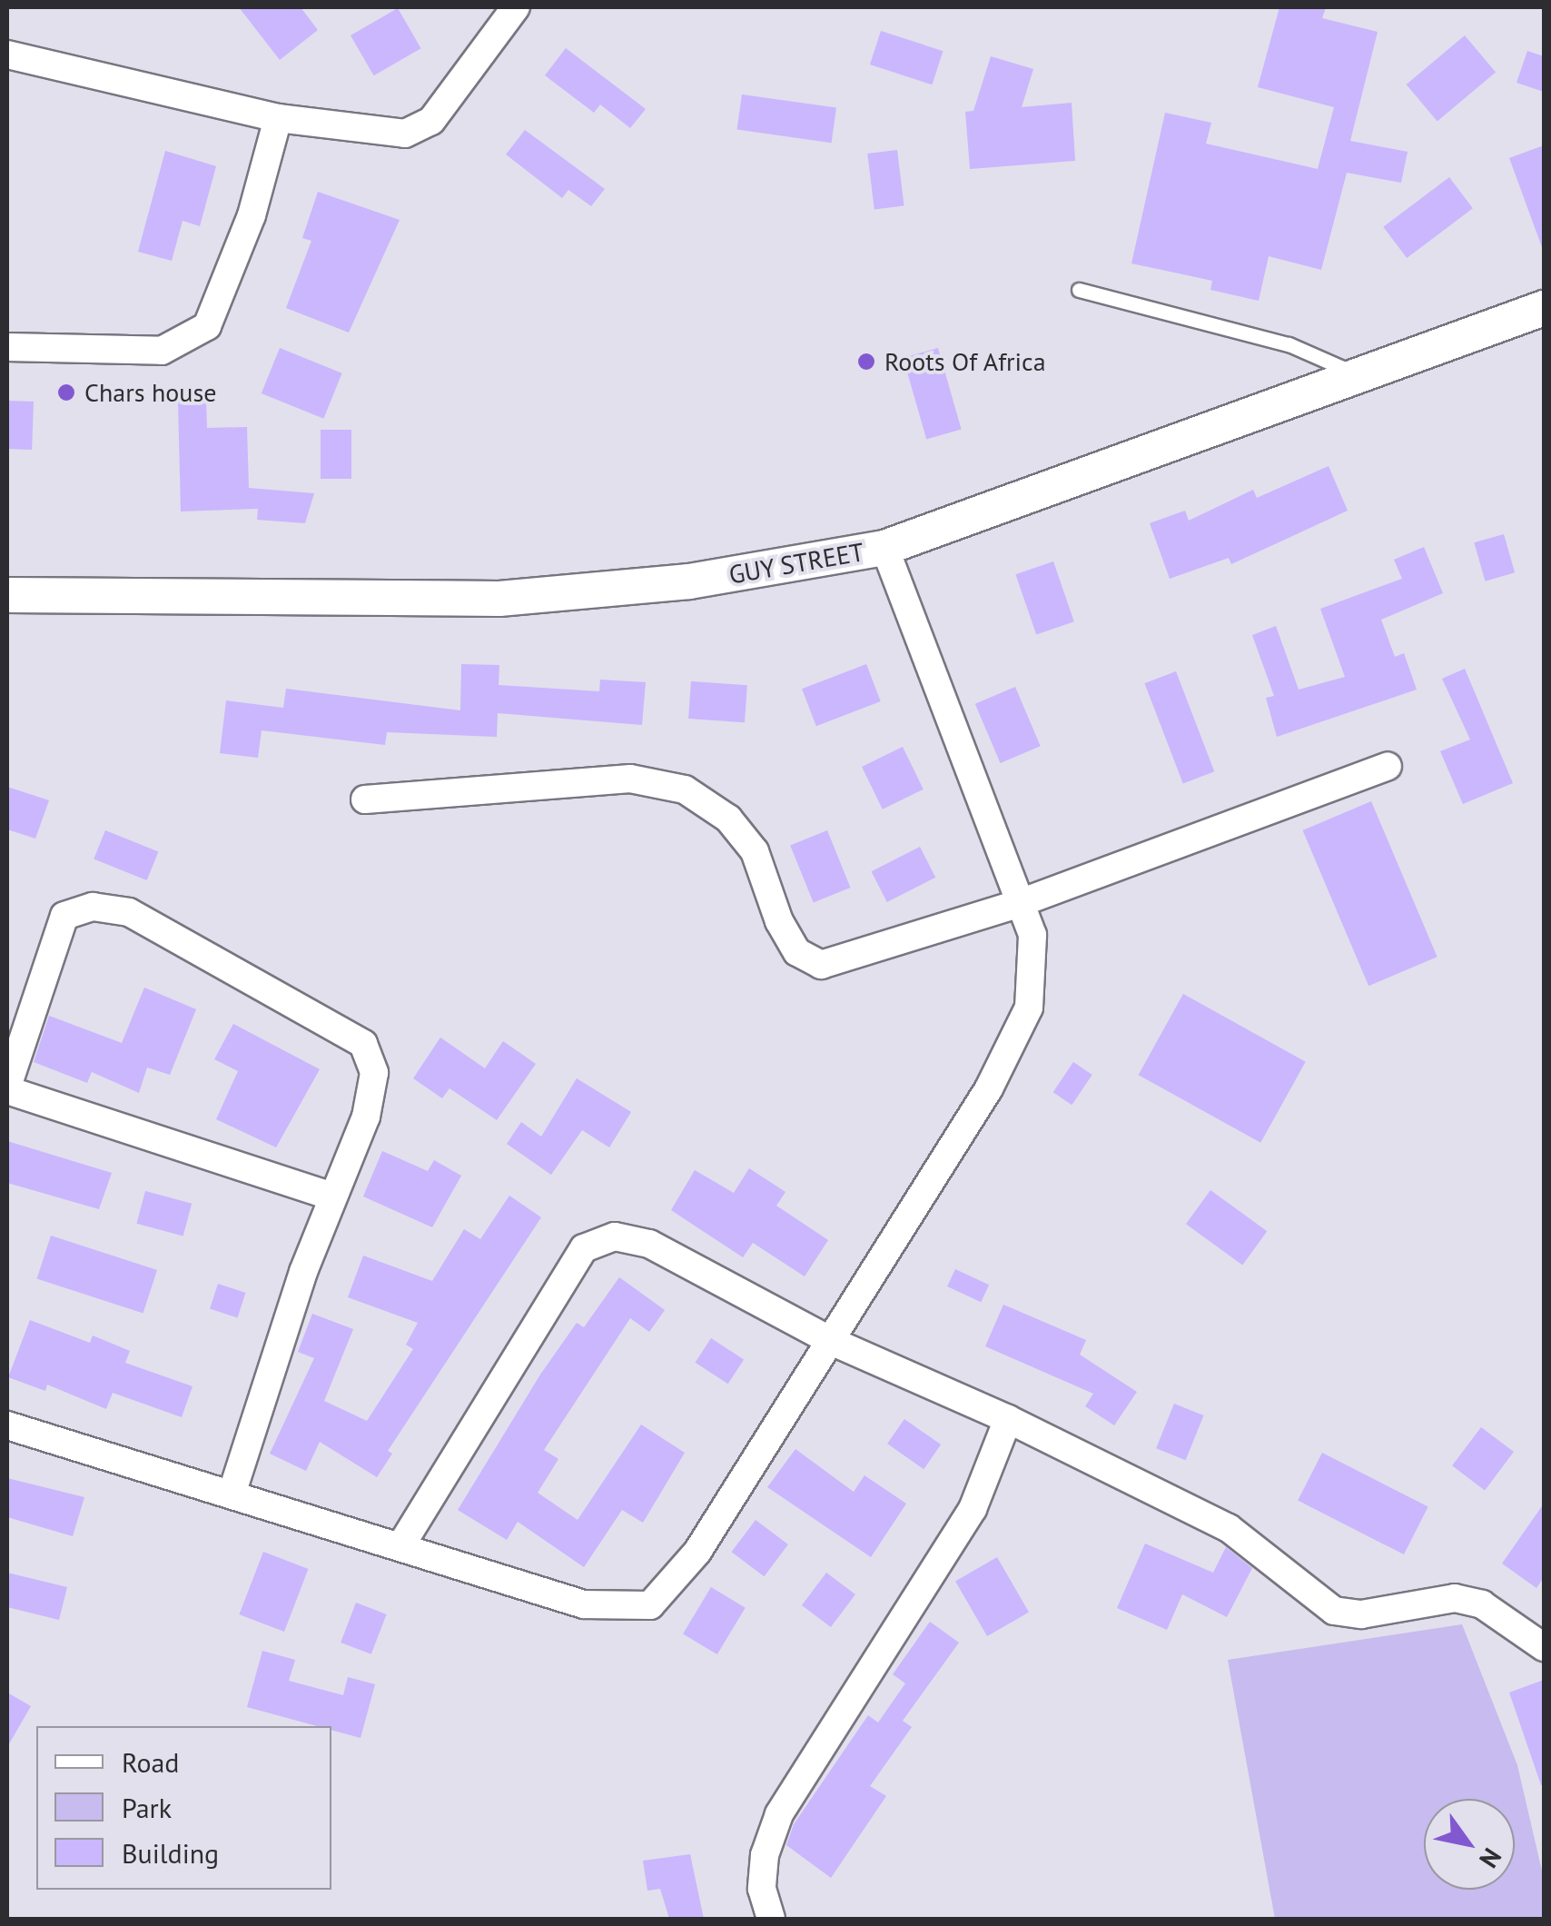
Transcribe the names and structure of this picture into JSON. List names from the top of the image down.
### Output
{
  "streets": {
    "street": ["GUY STREET"]
  },
  "places": ["Roots Of Africa", "Chars house"],
  "legend": ["Road", "Park", "Building"],
  "north": "bottom right"
}
